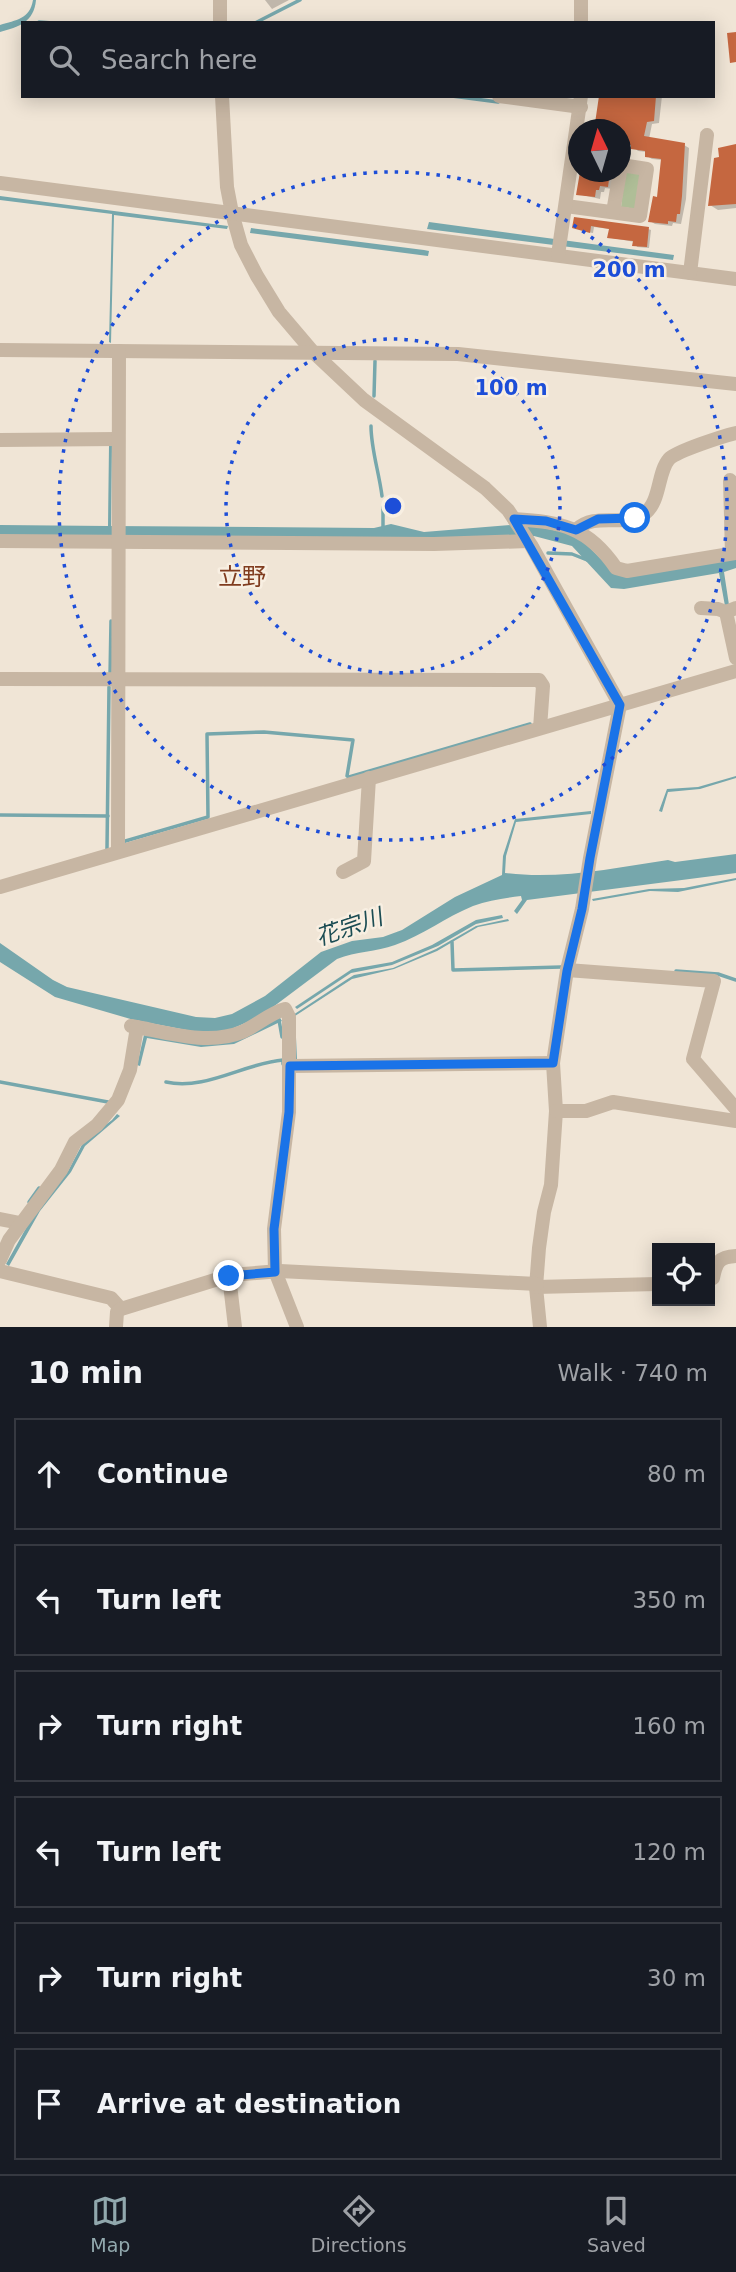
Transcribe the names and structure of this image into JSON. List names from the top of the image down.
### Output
{
  "districts": ["立野"],
  "water": ["花宗川"],
  "north": "top",
  "page": {
    "search": "Search here",
    "heading": ["10 min", "Walk · 740 m"],
    "list": [
      ["Continue", "80 m"],
      ["Turn left", "350 m"],
      ["Turn right", "160 m"],
      ["Turn left", "120 m"],
      ["Turn right", "30 m"],
      "Arrive at destination"
    ],
    "nav": ["Map", "Directions", "Saved"]
  },
  "rings": ["200 m", "100 m"]
}
